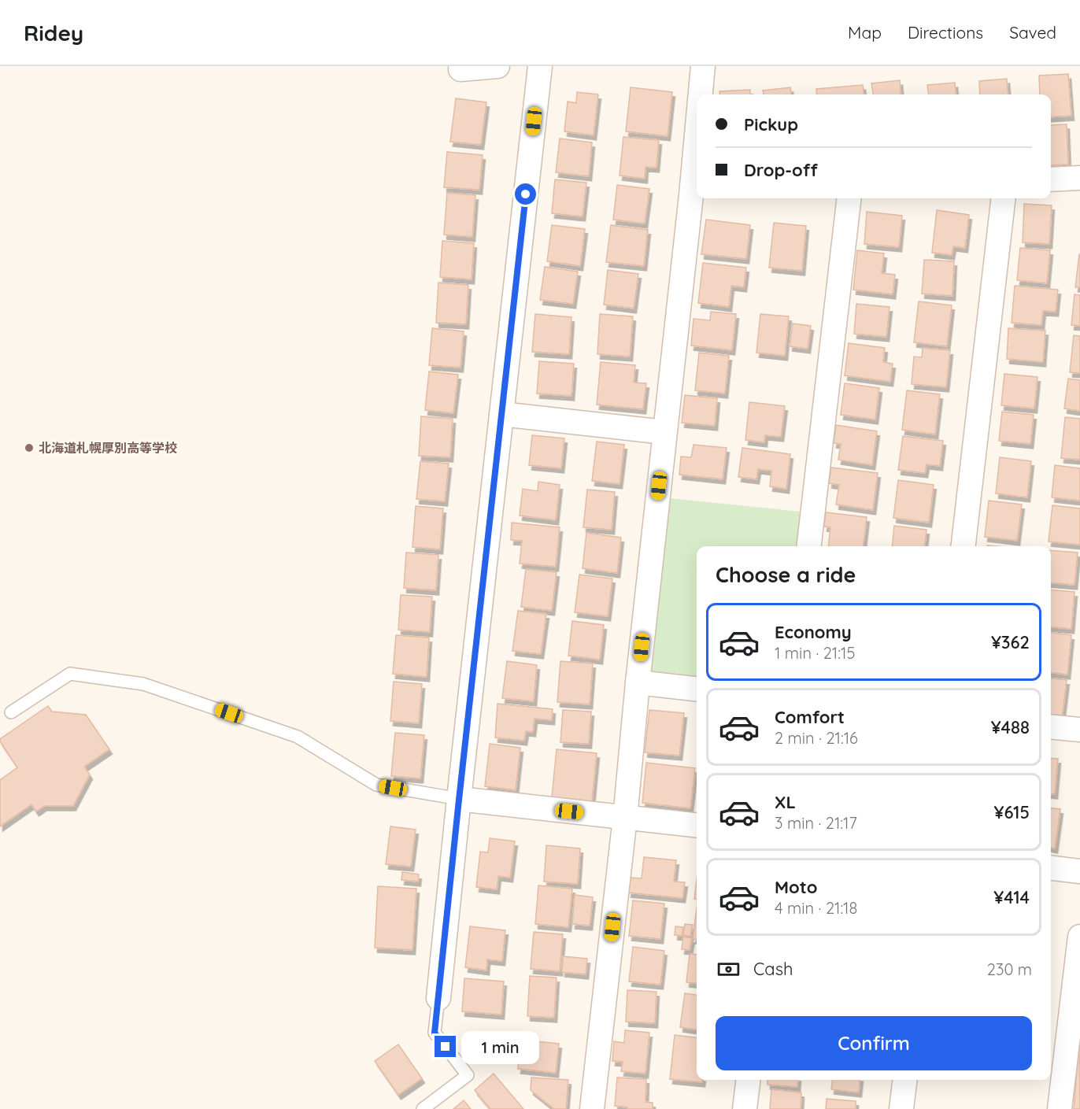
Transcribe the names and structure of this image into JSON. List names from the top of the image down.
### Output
{
  "places": ["北海道札幌厚別高等学校"],
  "page": {
    "header": "Ridey",
    "nav": ["Map", "Directions", "Saved"],
    "banner": ["Pickup", "Drop-off"],
    "heading": "Choose a ride",
    "list": [
      {
        "name": "Economy",
        "note": "1 min · 21:15",
        "value": "¥362"
      },
      {
        "name": "Comfort",
        "note": "2 min · 21:16",
        "value": "¥488"
      },
      {
        "name": "XL",
        "note": "3 min · 21:17",
        "value": "¥615"
      },
      {
        "name": "Moto",
        "note": "4 min · 21:18",
        "value": "¥414"
      }
    ],
    "pay": ["Cash", "230 m"],
    "buttons": "Confirm",
    "bubble": "1 min"
  }
}
